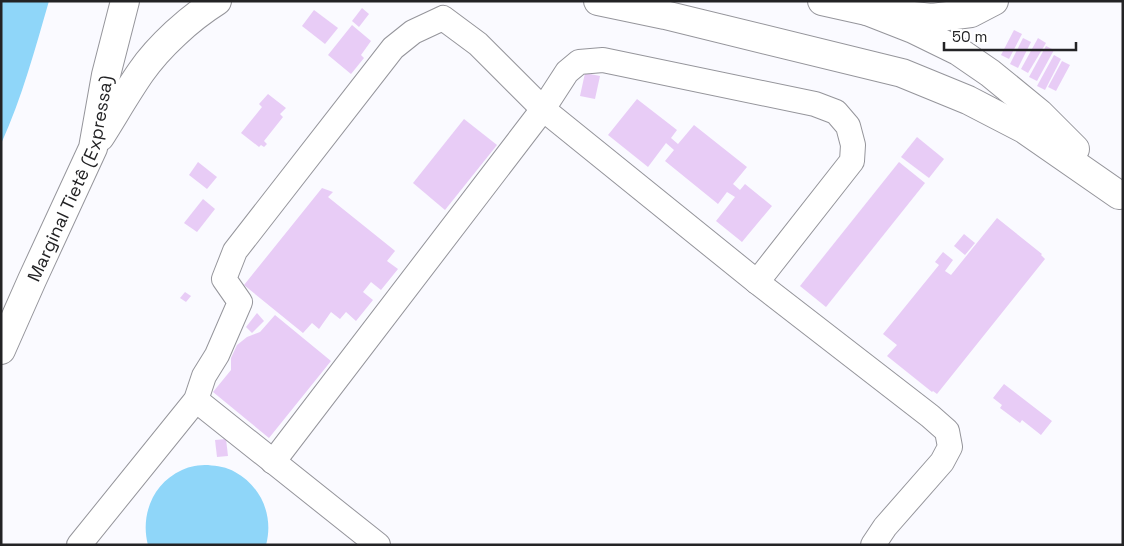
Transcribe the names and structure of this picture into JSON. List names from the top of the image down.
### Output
{
  "streets": {
    "main road": ["Marginal Tietê (Expressa)"]
  },
  "scale_bar": "50 m"
}
